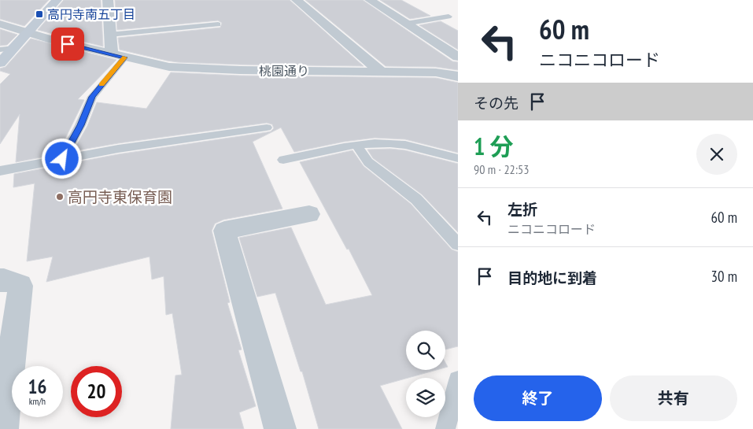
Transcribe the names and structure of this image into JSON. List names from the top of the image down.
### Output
{
  "streets": {
    "street": ["桃園通り"]
  },
  "places": {
    "transit": ["高円寺南五丁目"],
    "other": ["高円寺東保育園"]
  },
  "page": {
    "turn": ["60 m", "ニコニコロード"],
    "then": "その先",
    "heading": ["1 分", "90 m · 22:53"],
    "list": [
      {
        "name": "左折",
        "note": "ニコニコロード",
        "value": "60 m"
      },
      {
        "name": "目的地に到着",
        "value": "30 m"
      }
    ],
    "speed": "16 km/h",
    "limit": "20",
    "buttons": ["終了", "共有"]
  }
}
